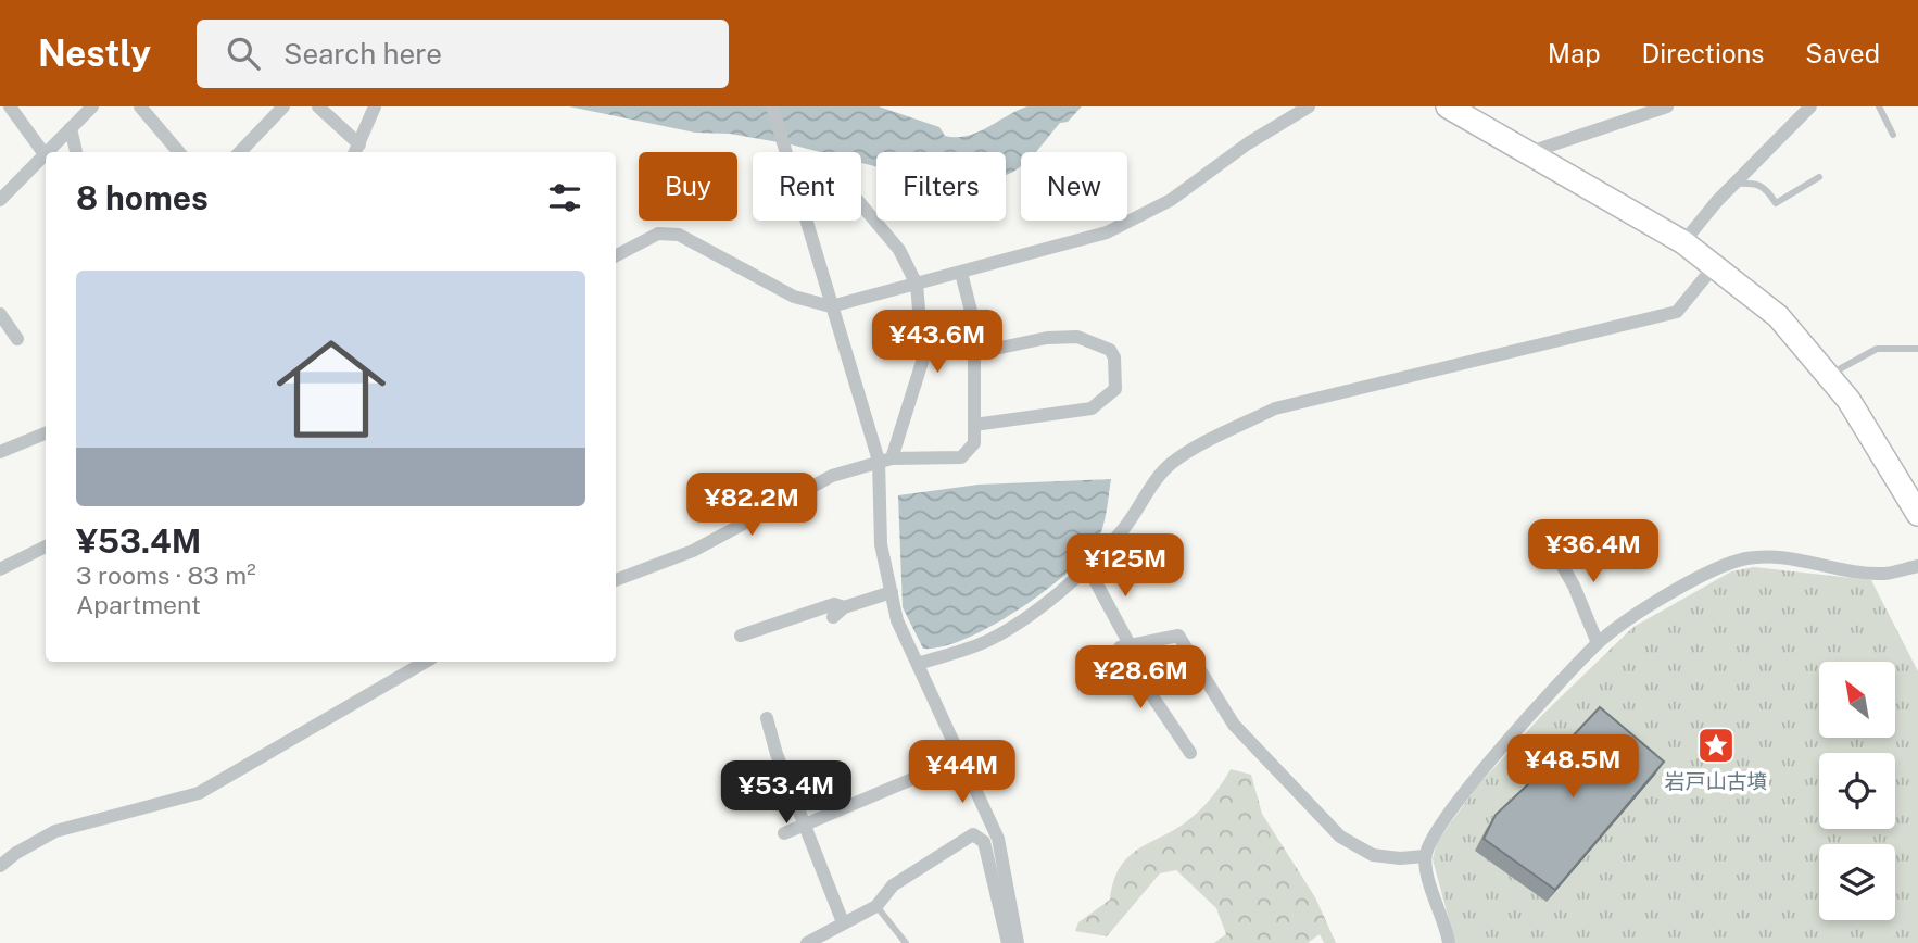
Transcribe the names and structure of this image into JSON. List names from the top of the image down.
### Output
{
  "places": {
    "place": ["岩戸山古墳"]
  },
  "north": "top left",
  "page": {
    "header": "Nestly",
    "search": "Search here",
    "nav": ["Map", "Directions", "Saved"],
    "chip": [
      "Buy",
      "Rent",
      "Filters",
      "New"
    ],
    "heading": "8 homes",
    "list": [
      {
        "name": "¥53.4M",
        "note": "3 rooms · 83 m² · Apartment"
      }
    ],
    "price": [
      "¥43.6M",
      "¥82.2M",
      "¥36.4M",
      "¥125M",
      "¥28.6M",
      "¥48.5M",
      "¥44M",
      "¥53.4M"
    ]
  }
}
